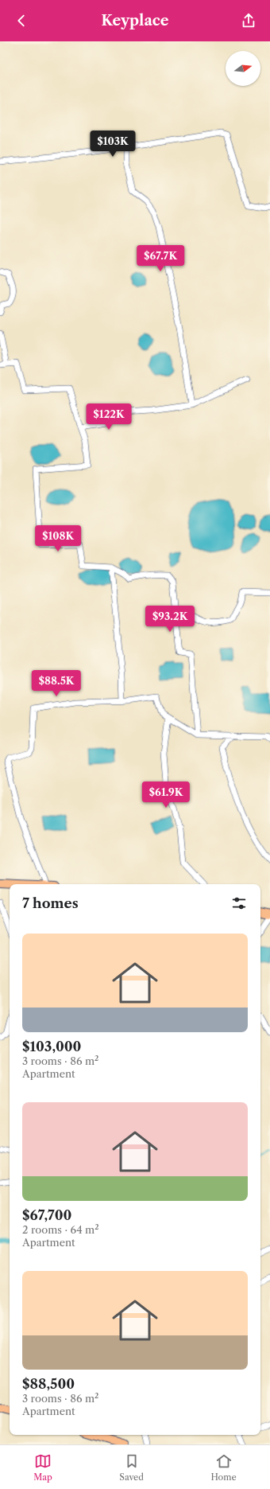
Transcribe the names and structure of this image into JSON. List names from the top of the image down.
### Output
{
  "north": "right",
  "page": {
    "header": "Keyplace",
    "price": [
      "$103K",
      "$67.7K",
      "$122K",
      "$108K",
      "$93.2K",
      "$88.5K",
      "$61.9K"
    ],
    "heading": "7 homes",
    "list": [
      {
        "name": "$103,000",
        "note": "3 rooms · 86 m² · Apartment"
      },
      {
        "name": "$67,700",
        "note": "2 rooms · 64 m² · Apartment"
      },
      {
        "name": "$88,500",
        "note": "3 rooms · 86 m² · Apartment"
      }
    ],
    "tabs": ["Map", "Saved", "Home"]
  }
}
